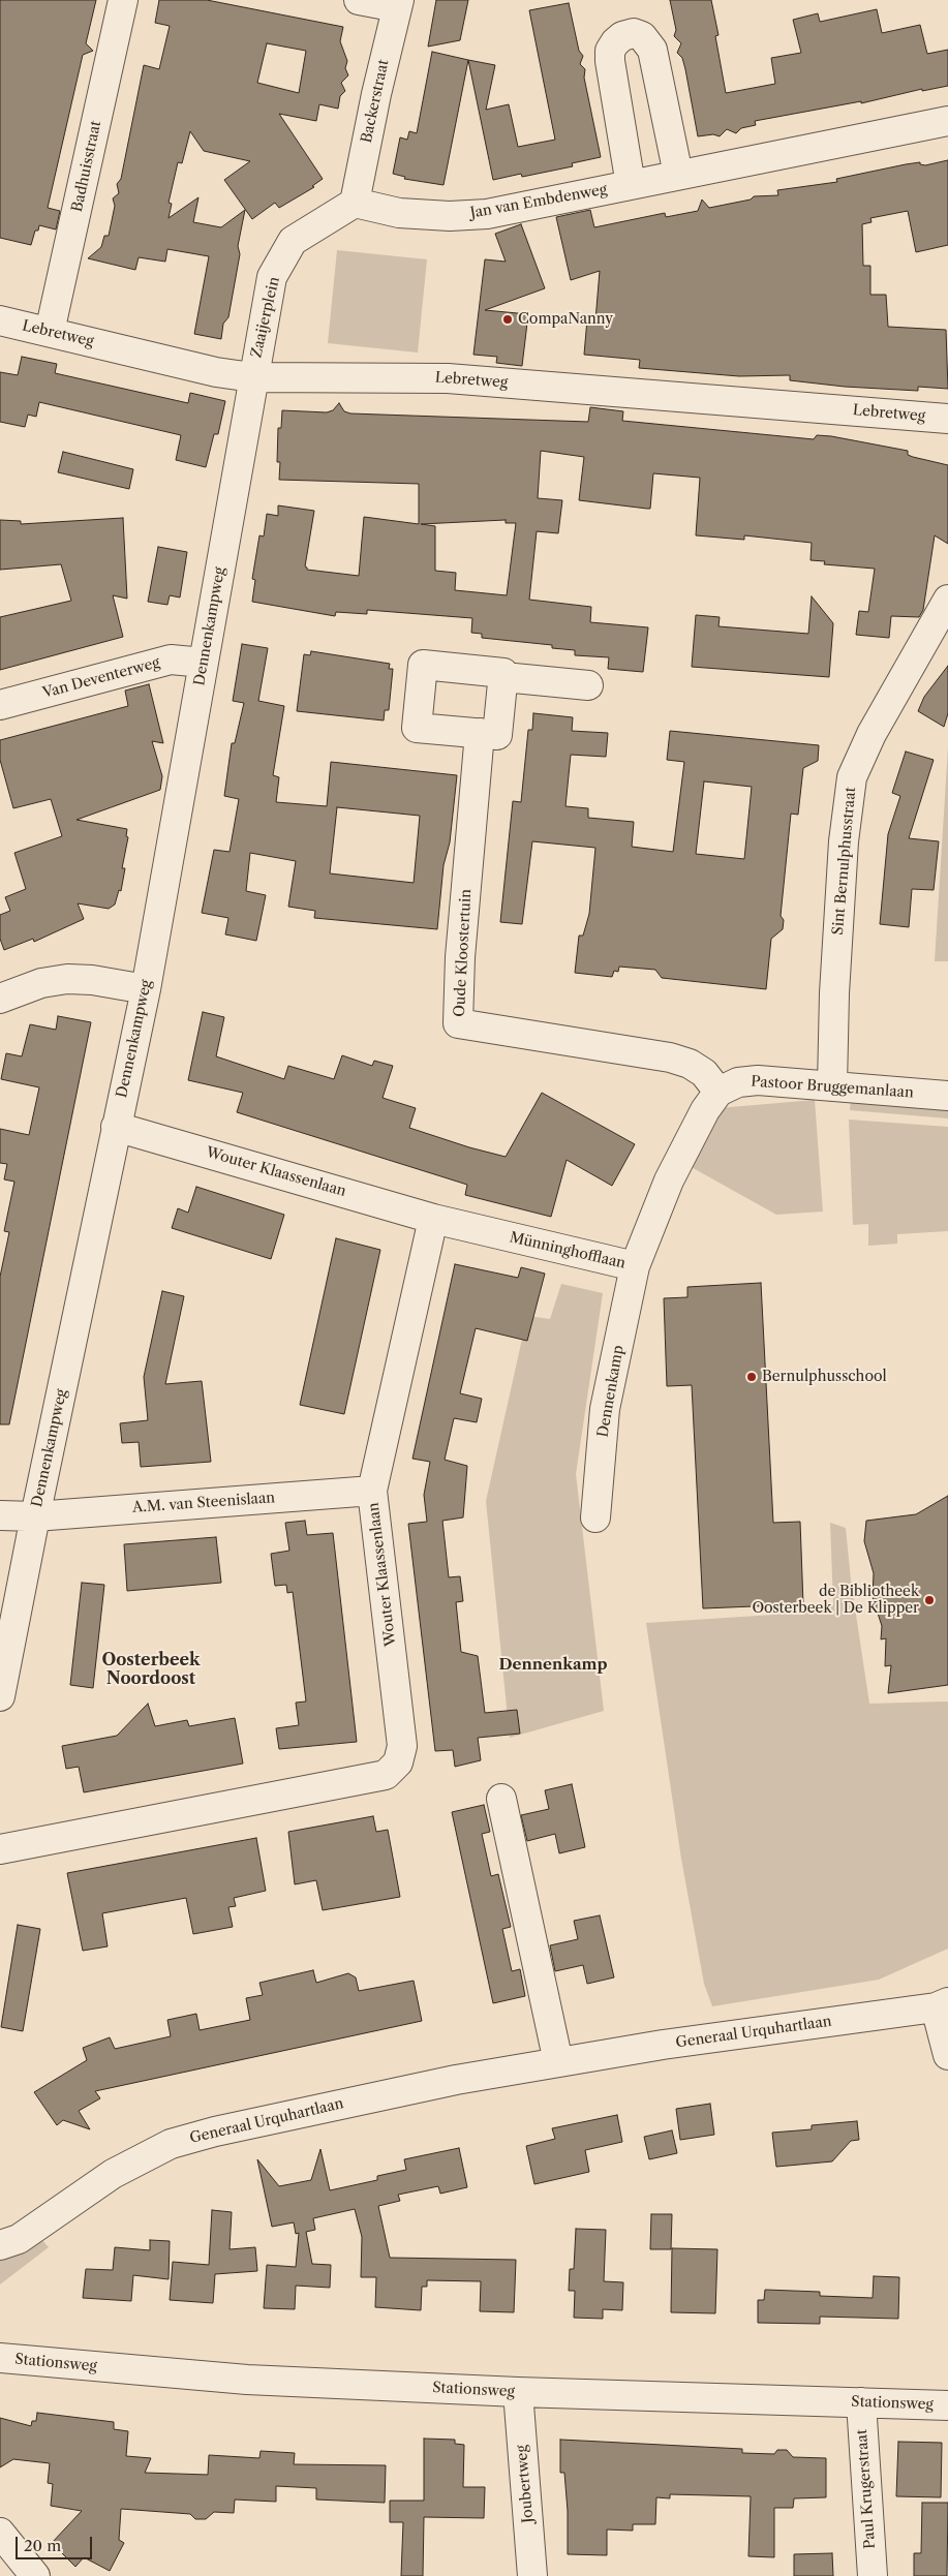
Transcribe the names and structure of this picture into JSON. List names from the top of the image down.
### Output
{
  "streets": {
    "street": [
      "Backerstraat",
      "Badhuisstraat",
      "Jan van Embdenweg",
      "Zaaijerplein",
      "Lebretweg",
      "Dennenkampweg",
      "Van Deventerweg",
      "Sint Bernulphusstraat",
      "Oude Kloostertuin",
      "Pastoor Bruggemanlaan",
      "Wouter Klaassenlaan",
      "Münninghofflaan",
      "Dennenkamp",
      "A.M. van Steenislaan",
      "Generaal Urquhartlaan",
      "Stationsweg",
      "Joubertweg",
      "Paul Krugerstraat"
    ]
  },
  "crossings": [
    ["Backerstraat", "Jan van Embdenweg"],
    ["Backerstraat", "Zaaijerplein"],
    ["Badhuisstraat", "Lebretweg"],
    ["Jan van Embdenweg", "Zaaijerplein"],
    ["Zaaijerplein", "Lebretweg"],
    ["Zaaijerplein", "Dennenkampweg"],
    ["Lebretweg", "Dennenkampweg"],
    ["Dennenkampweg", "Van Deventerweg"],
    ["Dennenkampweg", "Wouter Klaassenlaan"],
    ["Dennenkampweg", "A.M. van Steenislaan"],
    ["Sint Bernulphusstraat", "Pastoor Bruggemanlaan"],
    ["Oude Kloostertuin", "Pastoor Bruggemanlaan"],
    ["Oude Kloostertuin", "Münninghofflaan"],
    ["Pastoor Bruggemanlaan", "Münninghofflaan"],
    ["Wouter Klaassenlaan", "Münninghofflaan"],
    ["Wouter Klaassenlaan", "A.M. van Steenislaan"],
    ["Münninghofflaan", "Dennenkamp"],
    ["Stationsweg", "Joubertweg"],
    ["Stationsweg", "Paul Krugerstraat"]
  ],
  "districts": ["Oosterbeek Noordoost", "Dennenkamp"],
  "places": ["CompaNanny", "Bernulphusschool", "de Bibliotheek Oosterbeek | De Klipper"],
  "scale_bar": "20 m"
}
